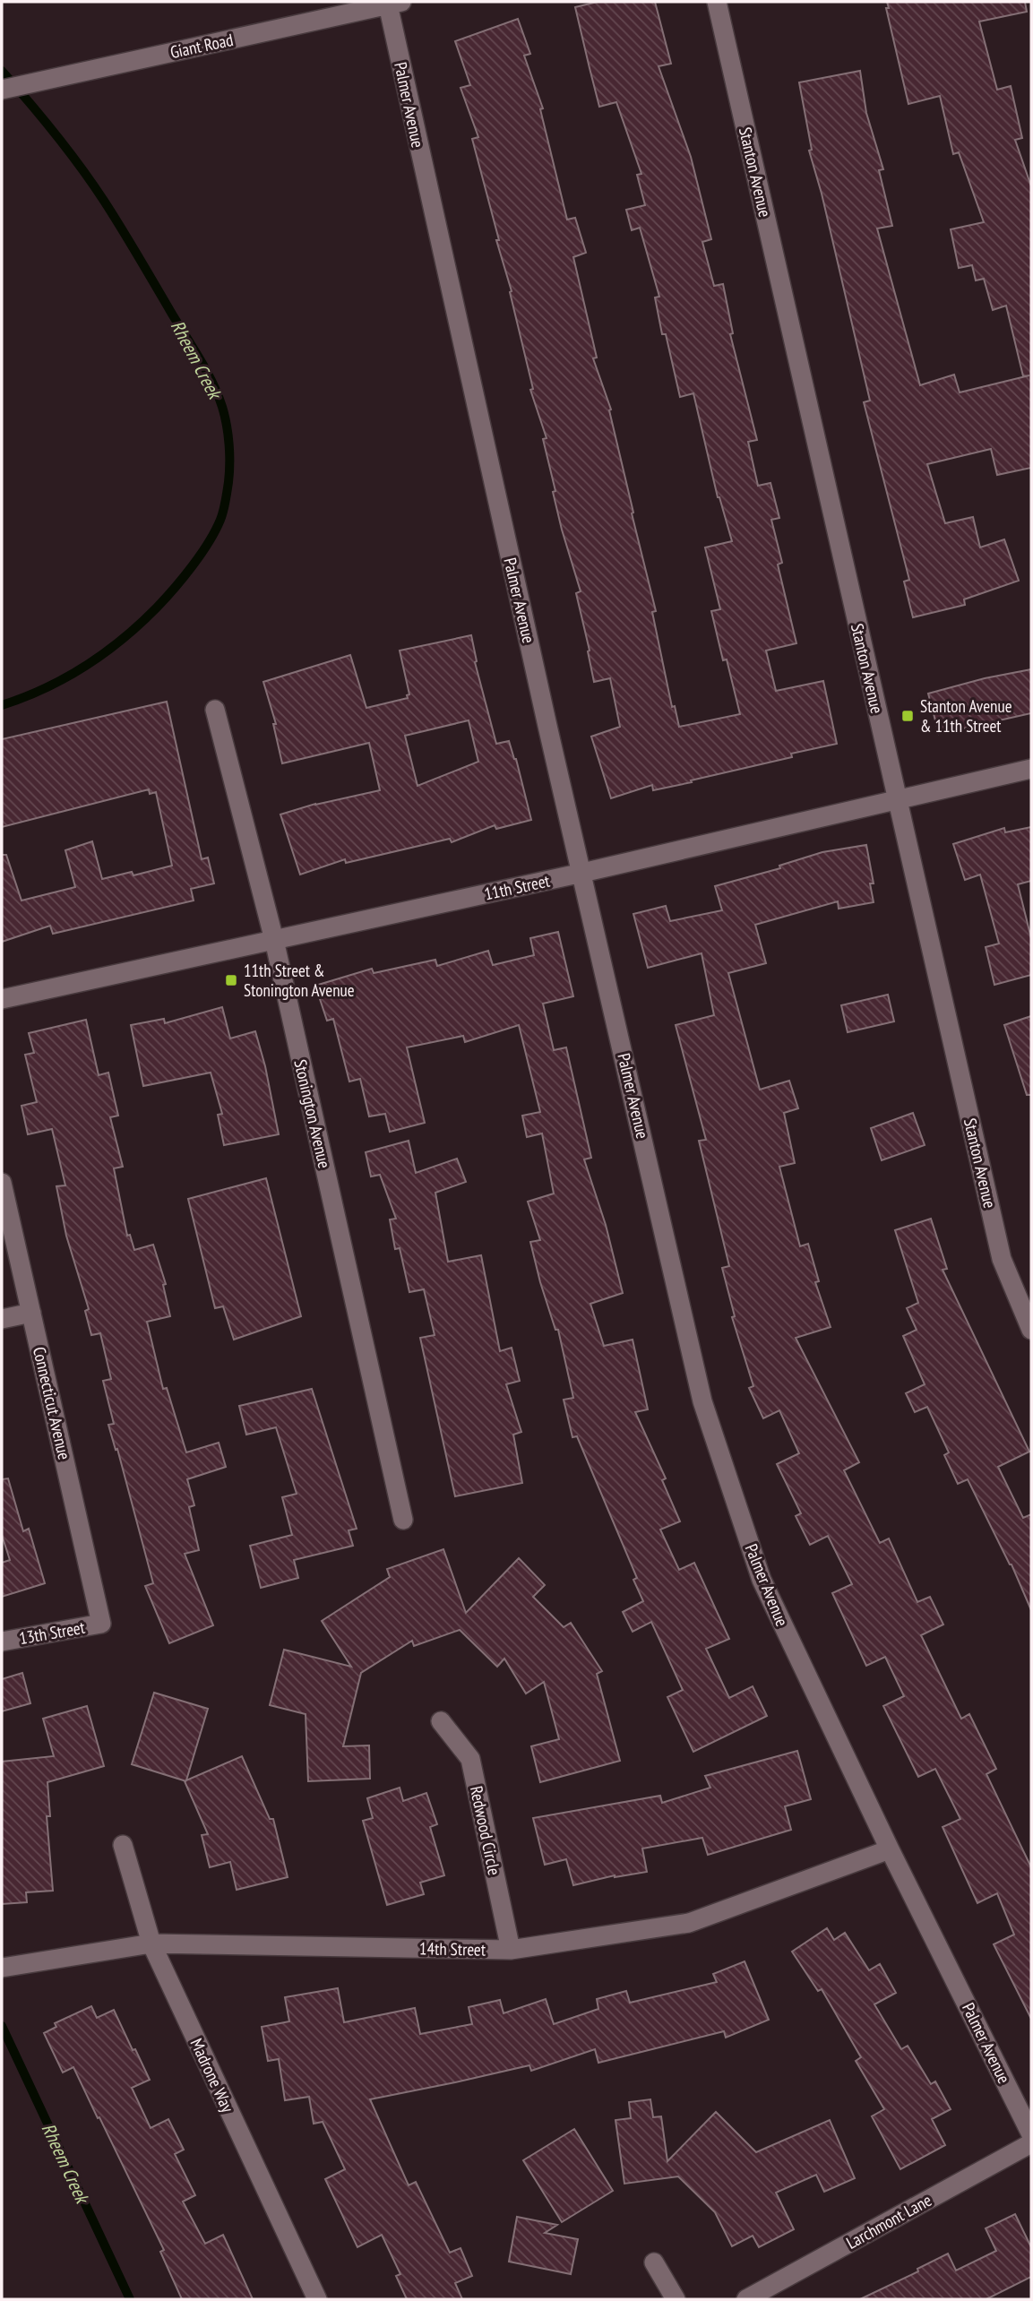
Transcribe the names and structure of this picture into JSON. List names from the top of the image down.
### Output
{
  "streets": {
    "street": [
      "Giant Road",
      "Palmer Avenue",
      "Stanton Avenue",
      "11th Street",
      "Stonington Avenue",
      "Connecticut Avenue",
      "13th Street",
      "Redwood Circle",
      "14th Street",
      "Madrone Way",
      "Larchmont Lane"
    ]
  },
  "crossings": [
    ["Giant Road", "Palmer Avenue"],
    ["Palmer Avenue", "11th Street"],
    ["Palmer Avenue", "14th Street"],
    ["Stanton Avenue", "11th Street"],
    ["11th Street", "Stonington Avenue"],
    ["Connecticut Avenue", "13th Street"],
    ["Redwood Circle", "14th Street"],
    ["14th Street", "Madrone Way"]
  ],
  "water": ["Rheem Creek"],
  "places": {
    "transit": ["Stanton Avenue & 11th Street", "11th Street & Stonington Avenue"]
  }
}
